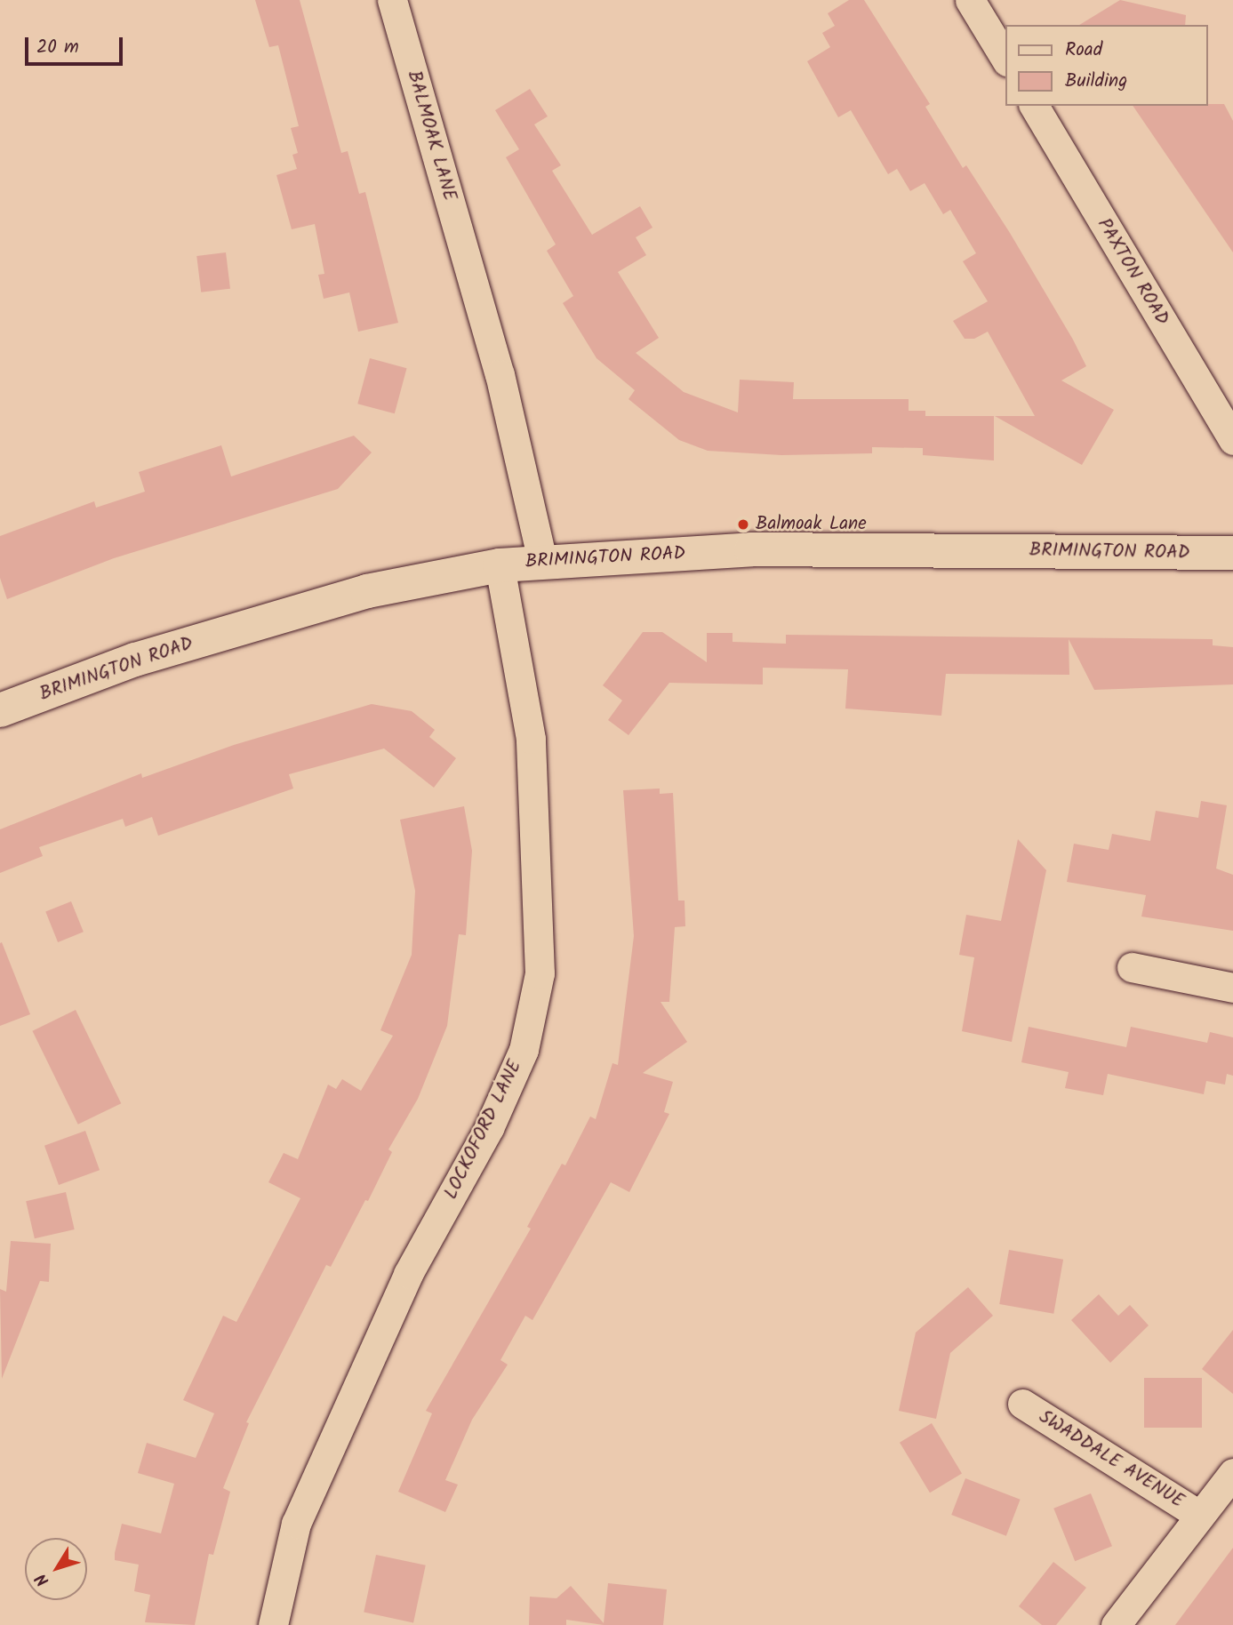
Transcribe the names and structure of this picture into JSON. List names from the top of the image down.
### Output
{
  "streets": {
    "main road": ["BRIMINGTON ROAD"],
    "street": [
      "BALMOAK LANE",
      "PAXTON ROAD",
      "LOCKOFORD LANE",
      "SWADDALE AVENUE"
    ]
  },
  "crossings": [
    ["BALMOAK LANE", "BRIMINGTON ROAD"],
    ["BRIMINGTON ROAD", "LOCKOFORD LANE"]
  ],
  "places": ["Balmoak Lane"],
  "legend": ["Road", "Building"],
  "scale_bar": "20 m",
  "north": "bottom left"
}
